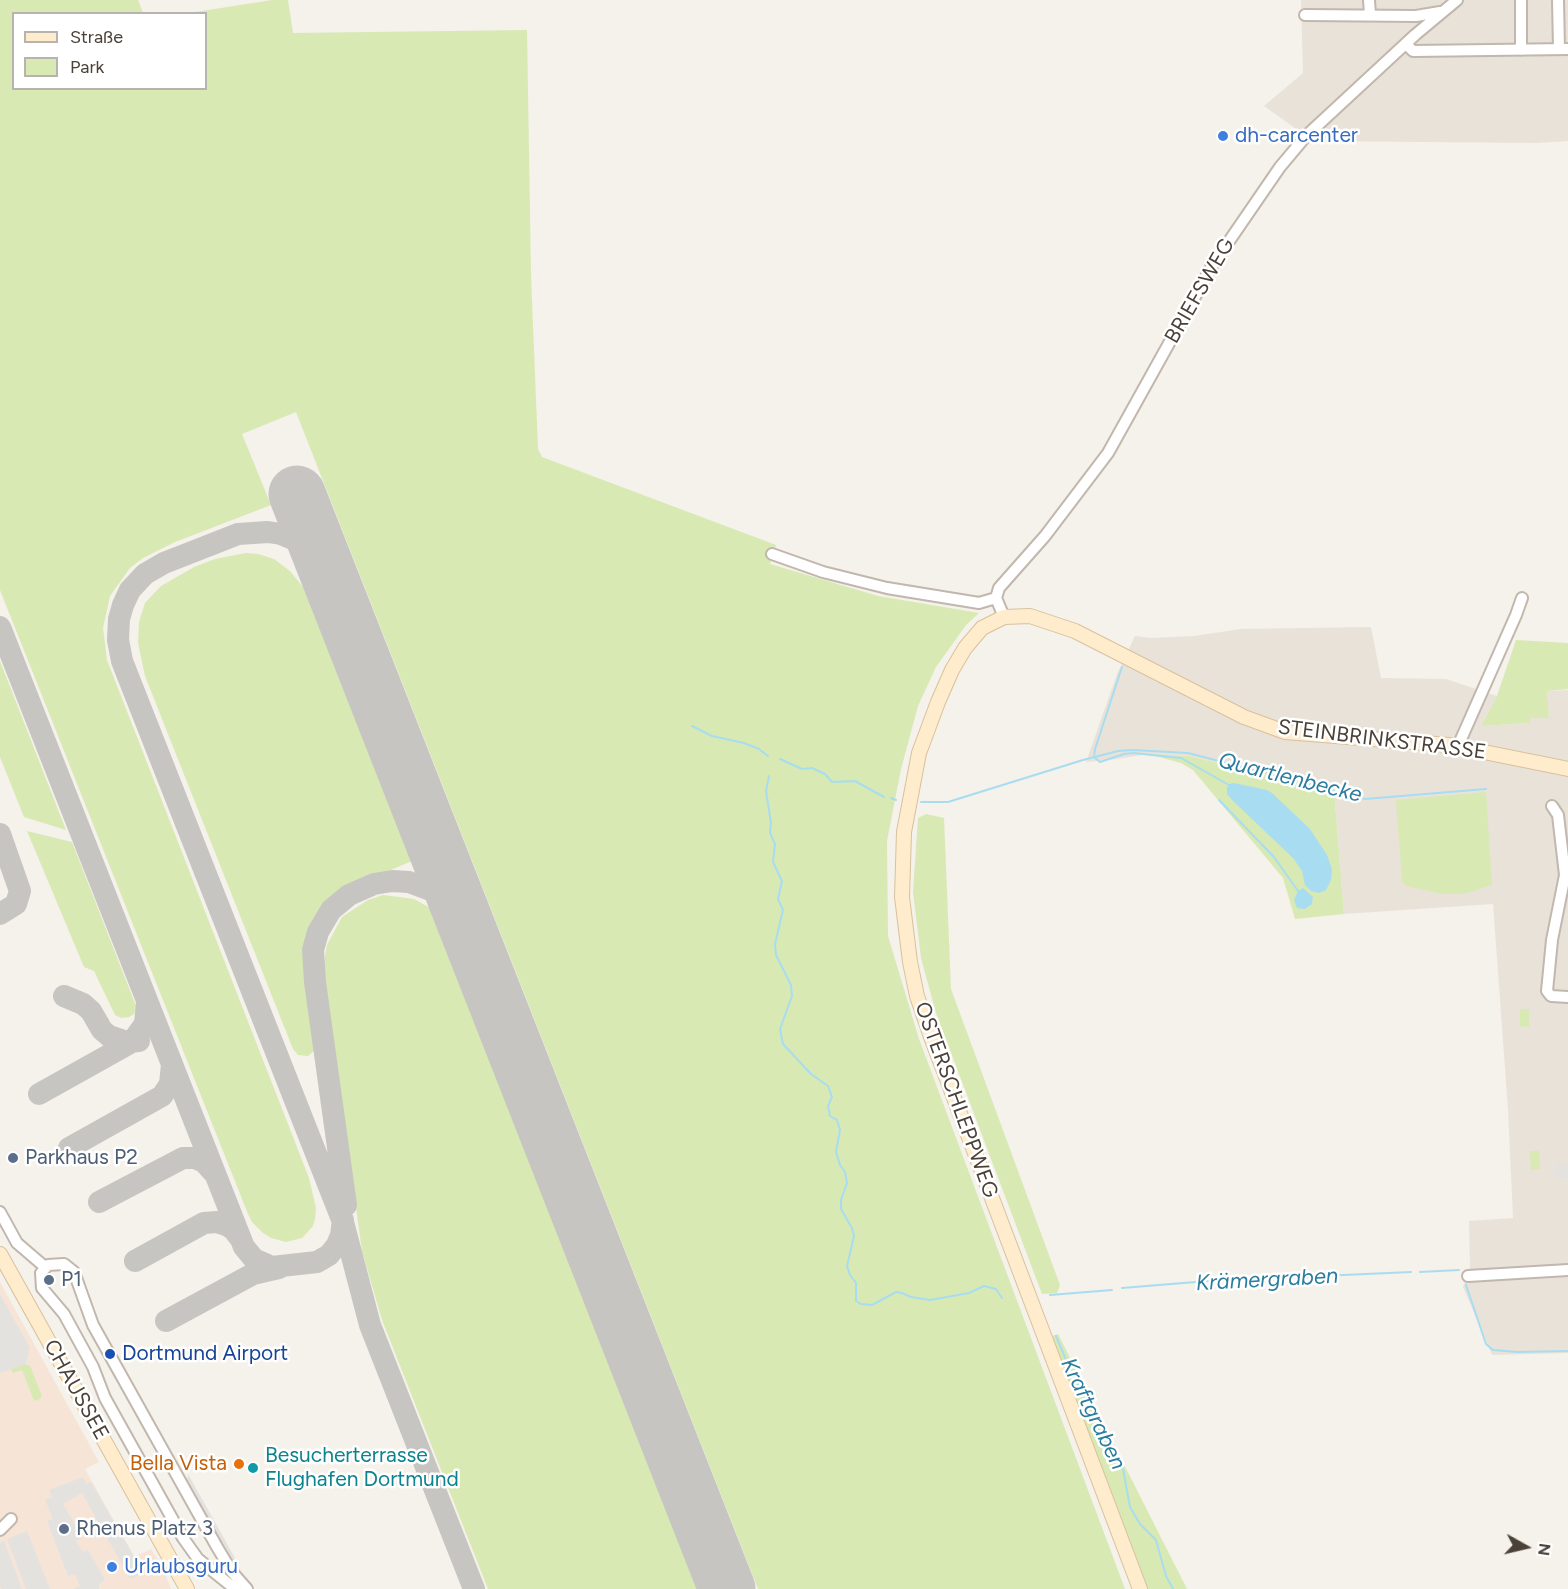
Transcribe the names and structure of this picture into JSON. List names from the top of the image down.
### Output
{
  "streets": {
    "street": [
      "BRIEFSWEG",
      "STEINBRINKSTRASSE",
      "OSTERSCHLEPPWEG",
      "CHAUSSEE"
    ]
  },
  "crossings": [
    ["STEINBRINKSTRASSE", "OSTERSCHLEPPWEG"]
  ],
  "water": ["Quartlenbecke", "Krämergraben", "Kraftgraben"],
  "places": [
    "dh-carcenter",
    "Parkhaus P2",
    "P1",
    "Dortmund Airport",
    "Bella Vista",
    "Besucherterrasse Flughafen Dortmund",
    "Rhenus Platz 3",
    "Urlaubsguru"
  ],
  "legend": ["Straße", "Park"],
  "north": "right"
}
